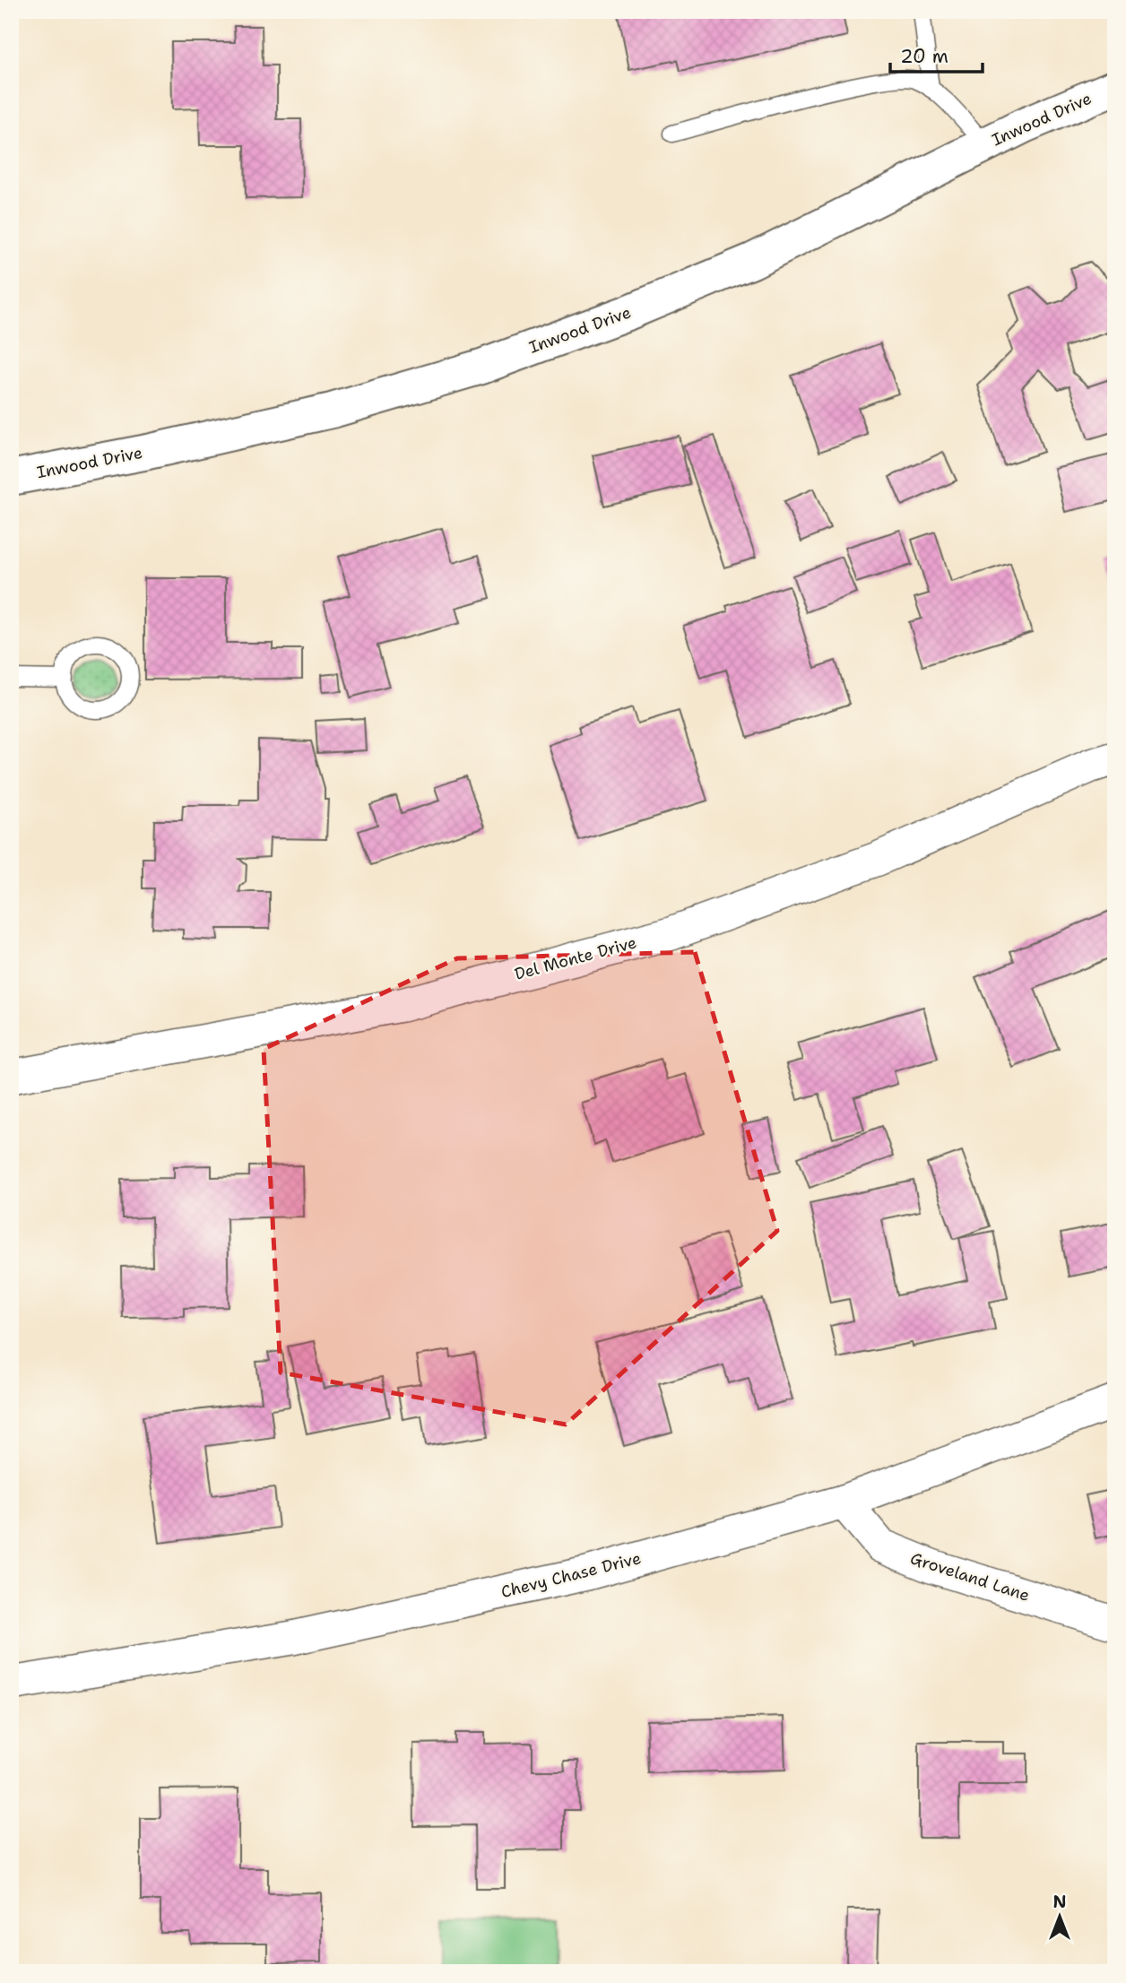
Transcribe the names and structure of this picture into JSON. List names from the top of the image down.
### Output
{
  "streets": {
    "street": [
      "Inwood Drive",
      "Del Monte Drive",
      "Chevy Chase Drive",
      "Groveland Lane"
    ]
  },
  "crossings": [
    ["Chevy Chase Drive", "Groveland Lane"]
  ],
  "scale_bar": "20 m",
  "north": "top"
}
